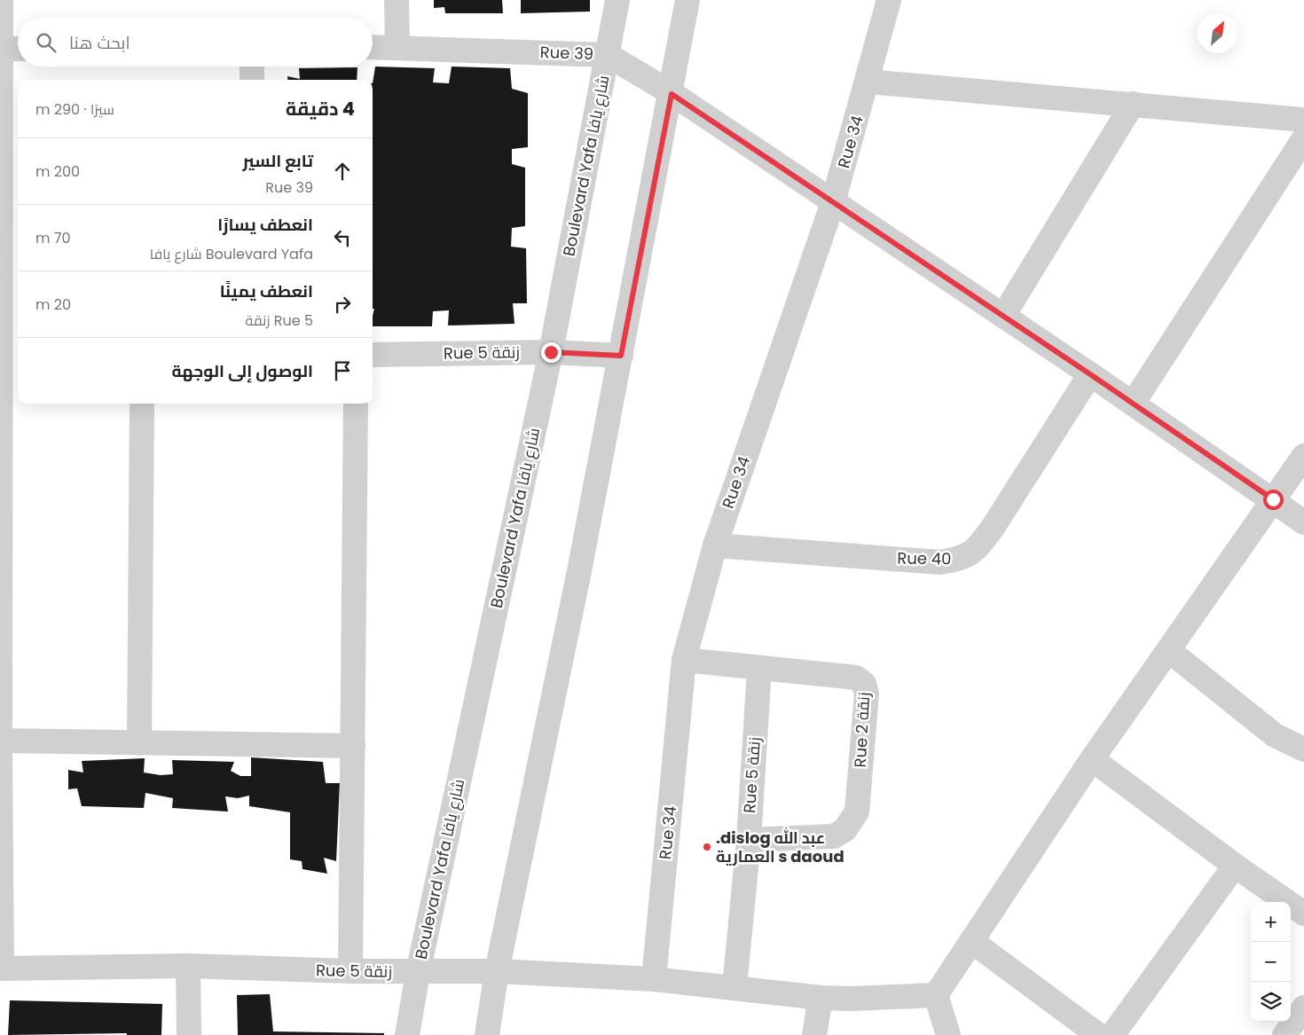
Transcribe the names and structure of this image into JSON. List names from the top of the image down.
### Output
{
  "streets": {
    "street": [
      "Rue 39",
      "Rue 34",
      "Boulevard Yafa شارع يافا",
      "Rue 5 زنقة",
      "Rue 40",
      "Rue 2 زنقة"
    ]
  },
  "crossings": [
    ["Rue 39", "Rue 34"],
    ["Rue 39", "Boulevard Yafa شارع يافا"],
    ["Rue 39", "Rue 40"],
    ["Rue 34", "Rue 5 زنقة"],
    ["Rue 34", "Rue 40"],
    ["Rue 34", "Rue 2 زنقة"],
    ["Boulevard Yafa شارع يافا", "Rue 5 زنقة"],
    ["Rue 5 زنقة", "Rue 2 زنقة"]
  ],
  "places": [".dislog عبد الله العمارية s daoud"],
  "north": "top right",
  "page": {
    "search": "ابحث هنا",
    "heading": ["4 دقيقة", "سيرًا · 290 m"],
    "list": [
      ["تابع السير", "Rue 39", "200 m"],
      ["انعطف يسارًا", "Boulevard Yafa شارع يافا", "70 m"],
      ["انعطف يمينًا", "Rue 5 زنقة", "20 m"],
      "الوصول إلى الوجهة"
    ],
    "map_buttons": ["+", "−"]
  }
}
